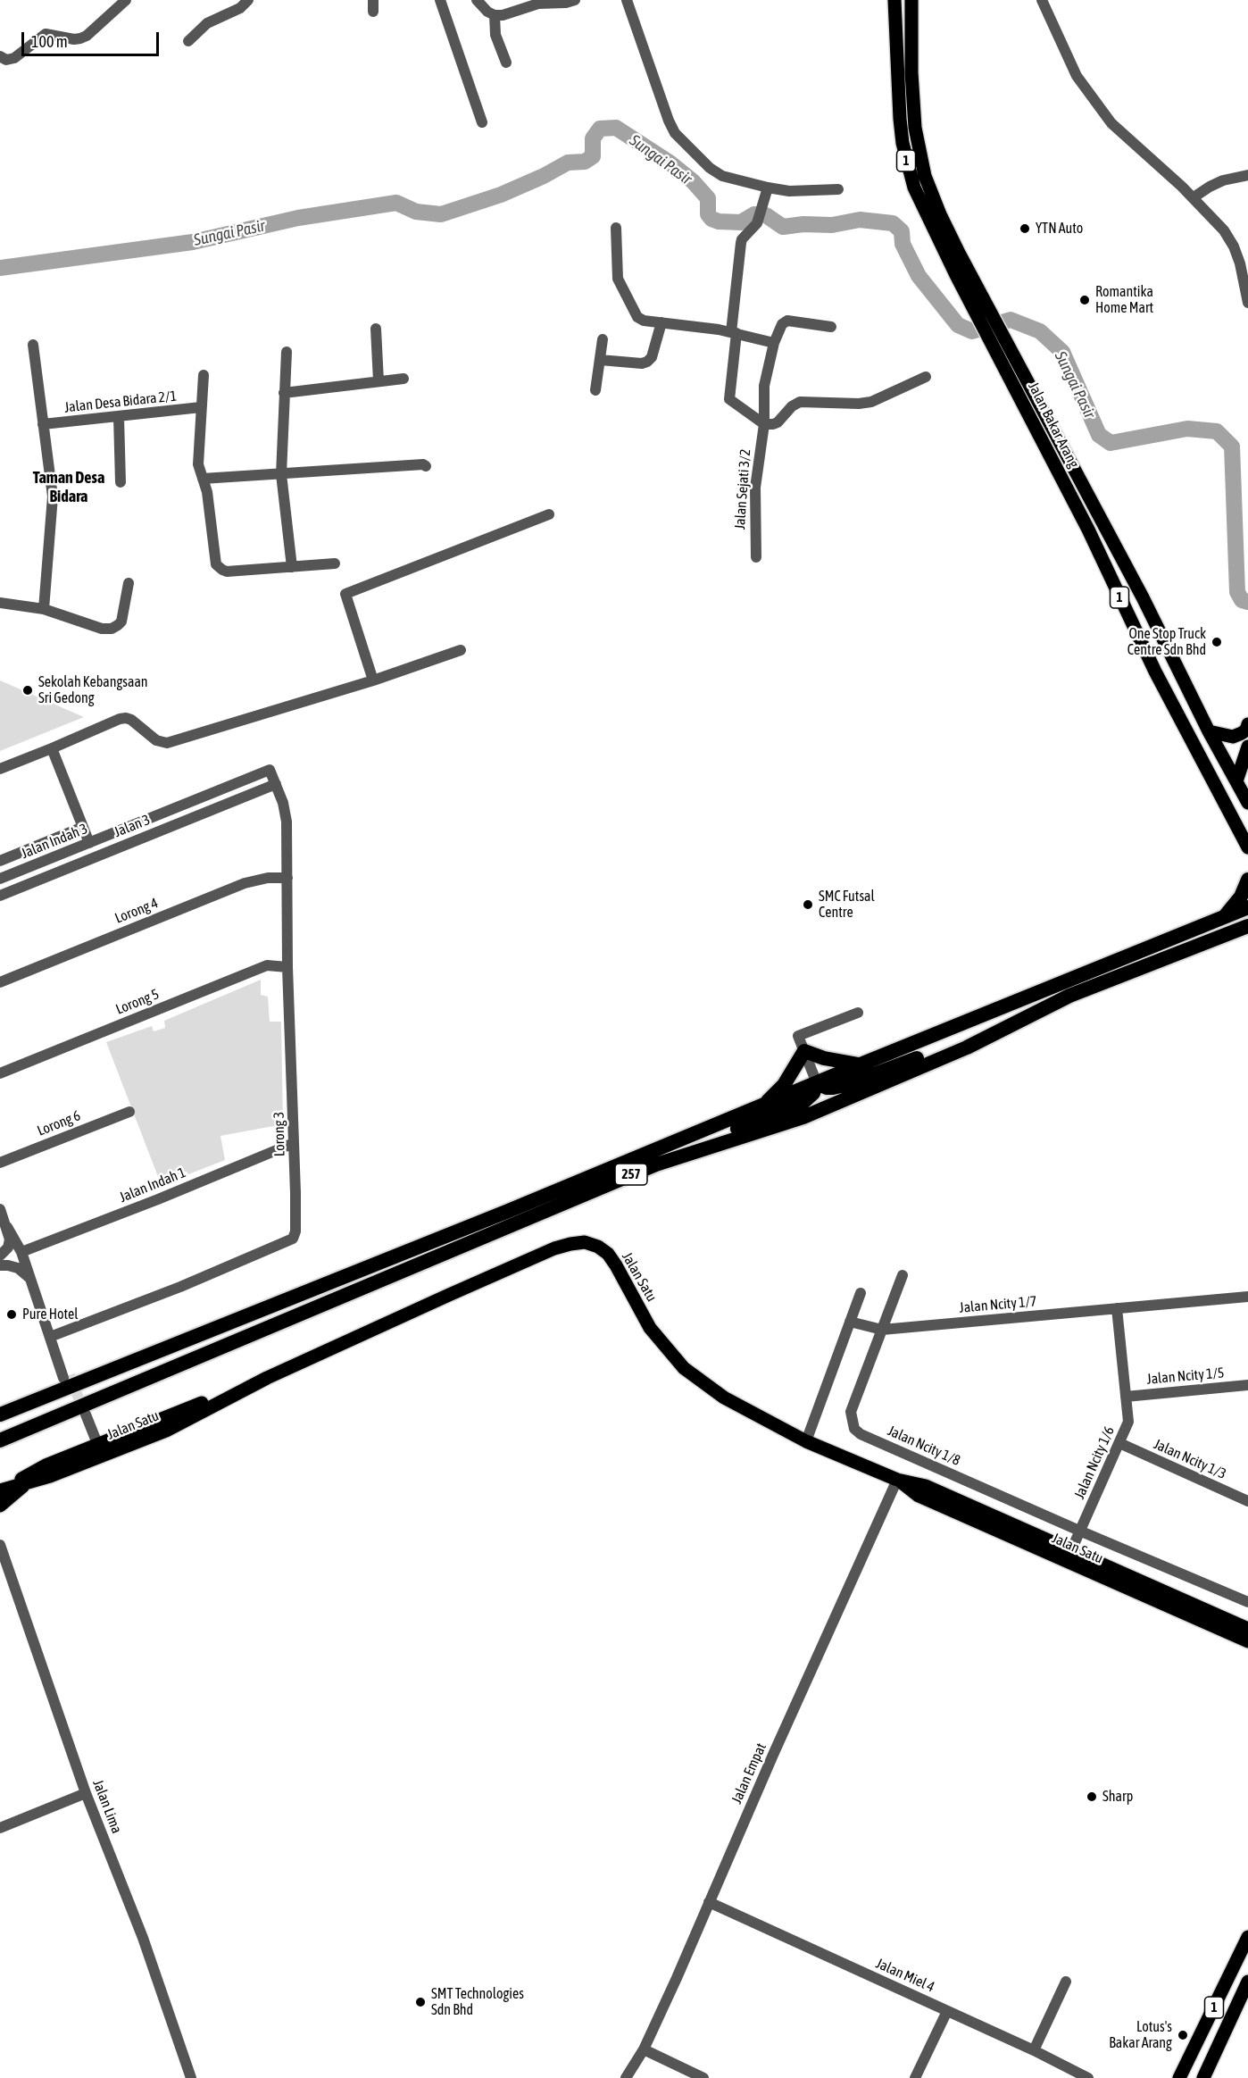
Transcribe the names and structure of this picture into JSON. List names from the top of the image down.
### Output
{
  "streets": {
    "highway": ["257"],
    "main road": ["1", "Jalan Bakar Arang", "Jalan Satu"],
    "street": [
      "Jalan Desa Bidara 2/1",
      "Jalan Sejati 3/2",
      "Jalan 3",
      "Jalan Indah 3",
      "Lorong 4",
      "Lorong 5",
      "Lorong 6",
      "Lorong 3",
      "Jalan Indah 1",
      "Jalan Ncity 1/7",
      "Jalan Ncity 1/5",
      "Jalan Ncity 1/8",
      "Jalan Ncity 1/3",
      "Jalan Ncity 1/6",
      "Jalan Empat",
      "Jalan Lima",
      "Jalan Miel 4"
    ]
  },
  "crossings": [
    ["Jalan 3", "Lorong 3"],
    ["Jalan Indah 3", "Lorong 3"],
    ["Lorong 4", "Lorong 3"],
    ["Lorong 5", "Lorong 3"],
    ["Lorong 3", "Jalan Indah 1"],
    ["Jalan Satu", "Jalan Ncity 1/6"],
    ["Jalan Satu", "Jalan Empat"],
    ["Jalan Ncity 1/7", "Jalan Ncity 1/8"],
    ["Jalan Ncity 1/7", "Jalan Ncity 1/6"],
    ["Jalan Ncity 1/5", "Jalan Ncity 1/6"],
    ["Jalan Ncity 1/8", "Jalan Ncity 1/6"],
    ["Jalan Ncity 1/3", "Jalan Ncity 1/6"],
    ["Jalan Empat", "Jalan Miel 4"]
  ],
  "districts": ["Taman Desa Bidara"],
  "water": ["Sungai Pasir"],
  "places": [
    "YTN Auto",
    "Romantika Home Mart",
    "One Stop Truck Centre Sdn Bhd",
    "Sekolah Kebangsaan Sri Gedong",
    "SMC Futsal Centre",
    "Pure Hotel",
    "Sharp",
    "SMT Technologies Sdn Bhd",
    "Lotus's Bakar Arang"
  ],
  "scale_bar": "100 m"
}
